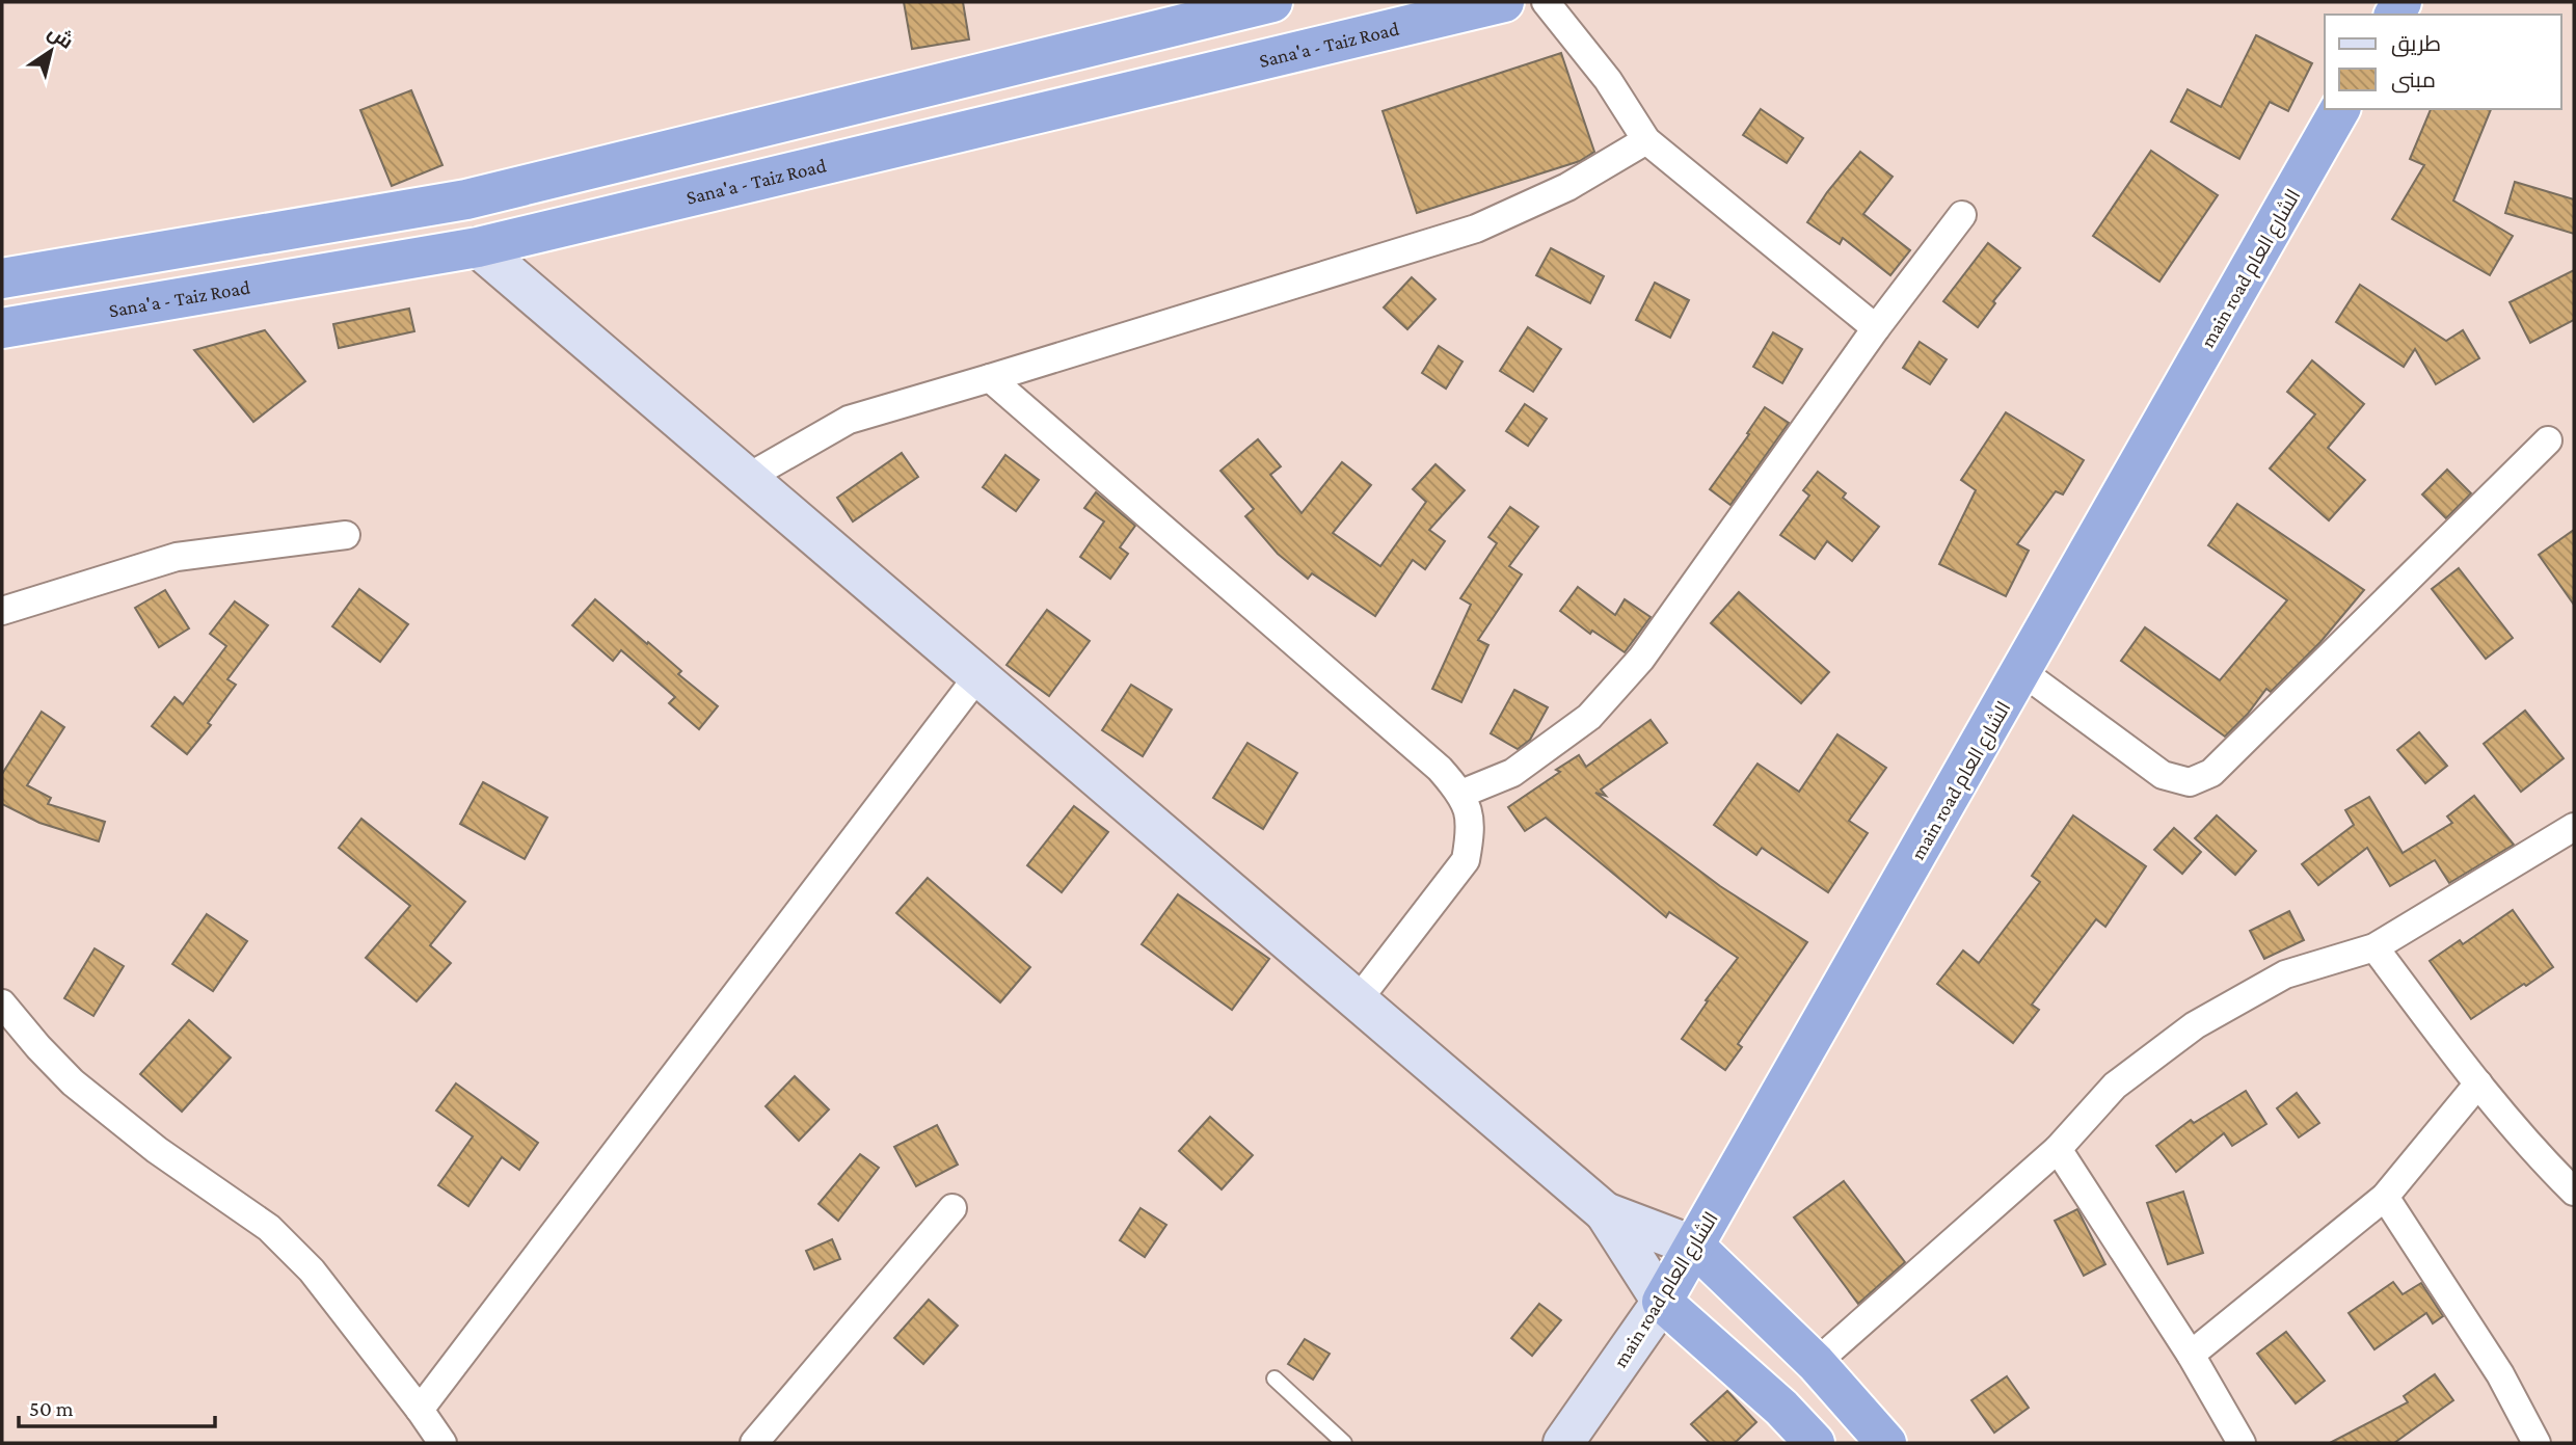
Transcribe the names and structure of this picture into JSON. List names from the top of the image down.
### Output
{
  "streets": {
    "highway": ["Sana'a - Taiz Road", "main road الشارع العام"]
  },
  "legend": ["طريق", "مبنى"],
  "scale_bar": "50 m",
  "north": "top right"
}
